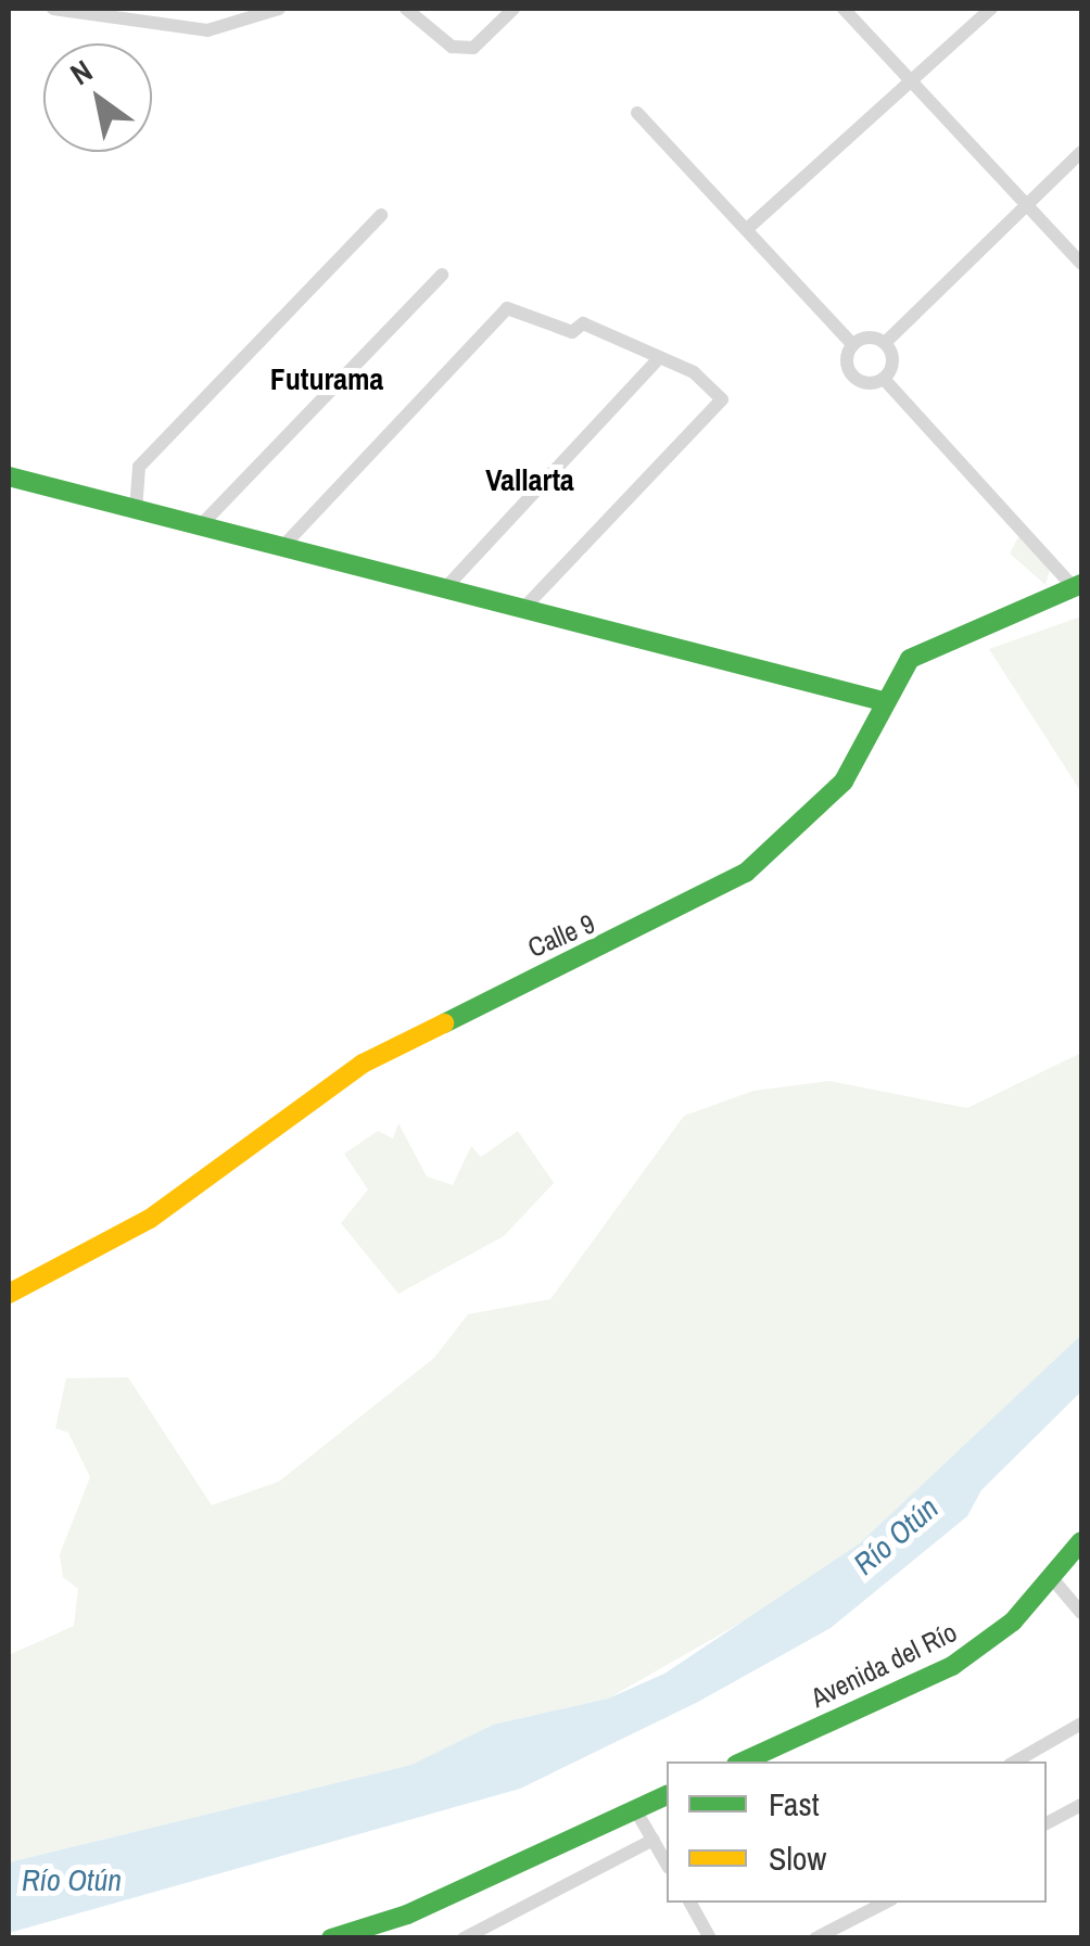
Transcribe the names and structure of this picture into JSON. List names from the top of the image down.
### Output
{
  "streets": {
    "main road": ["Calle 9", "Avenida del Río"]
  },
  "districts": ["Futurama", "Vallarta"],
  "water": ["Río Otún"],
  "legend": ["Fast", "Slow"],
  "north": "top left"
}
